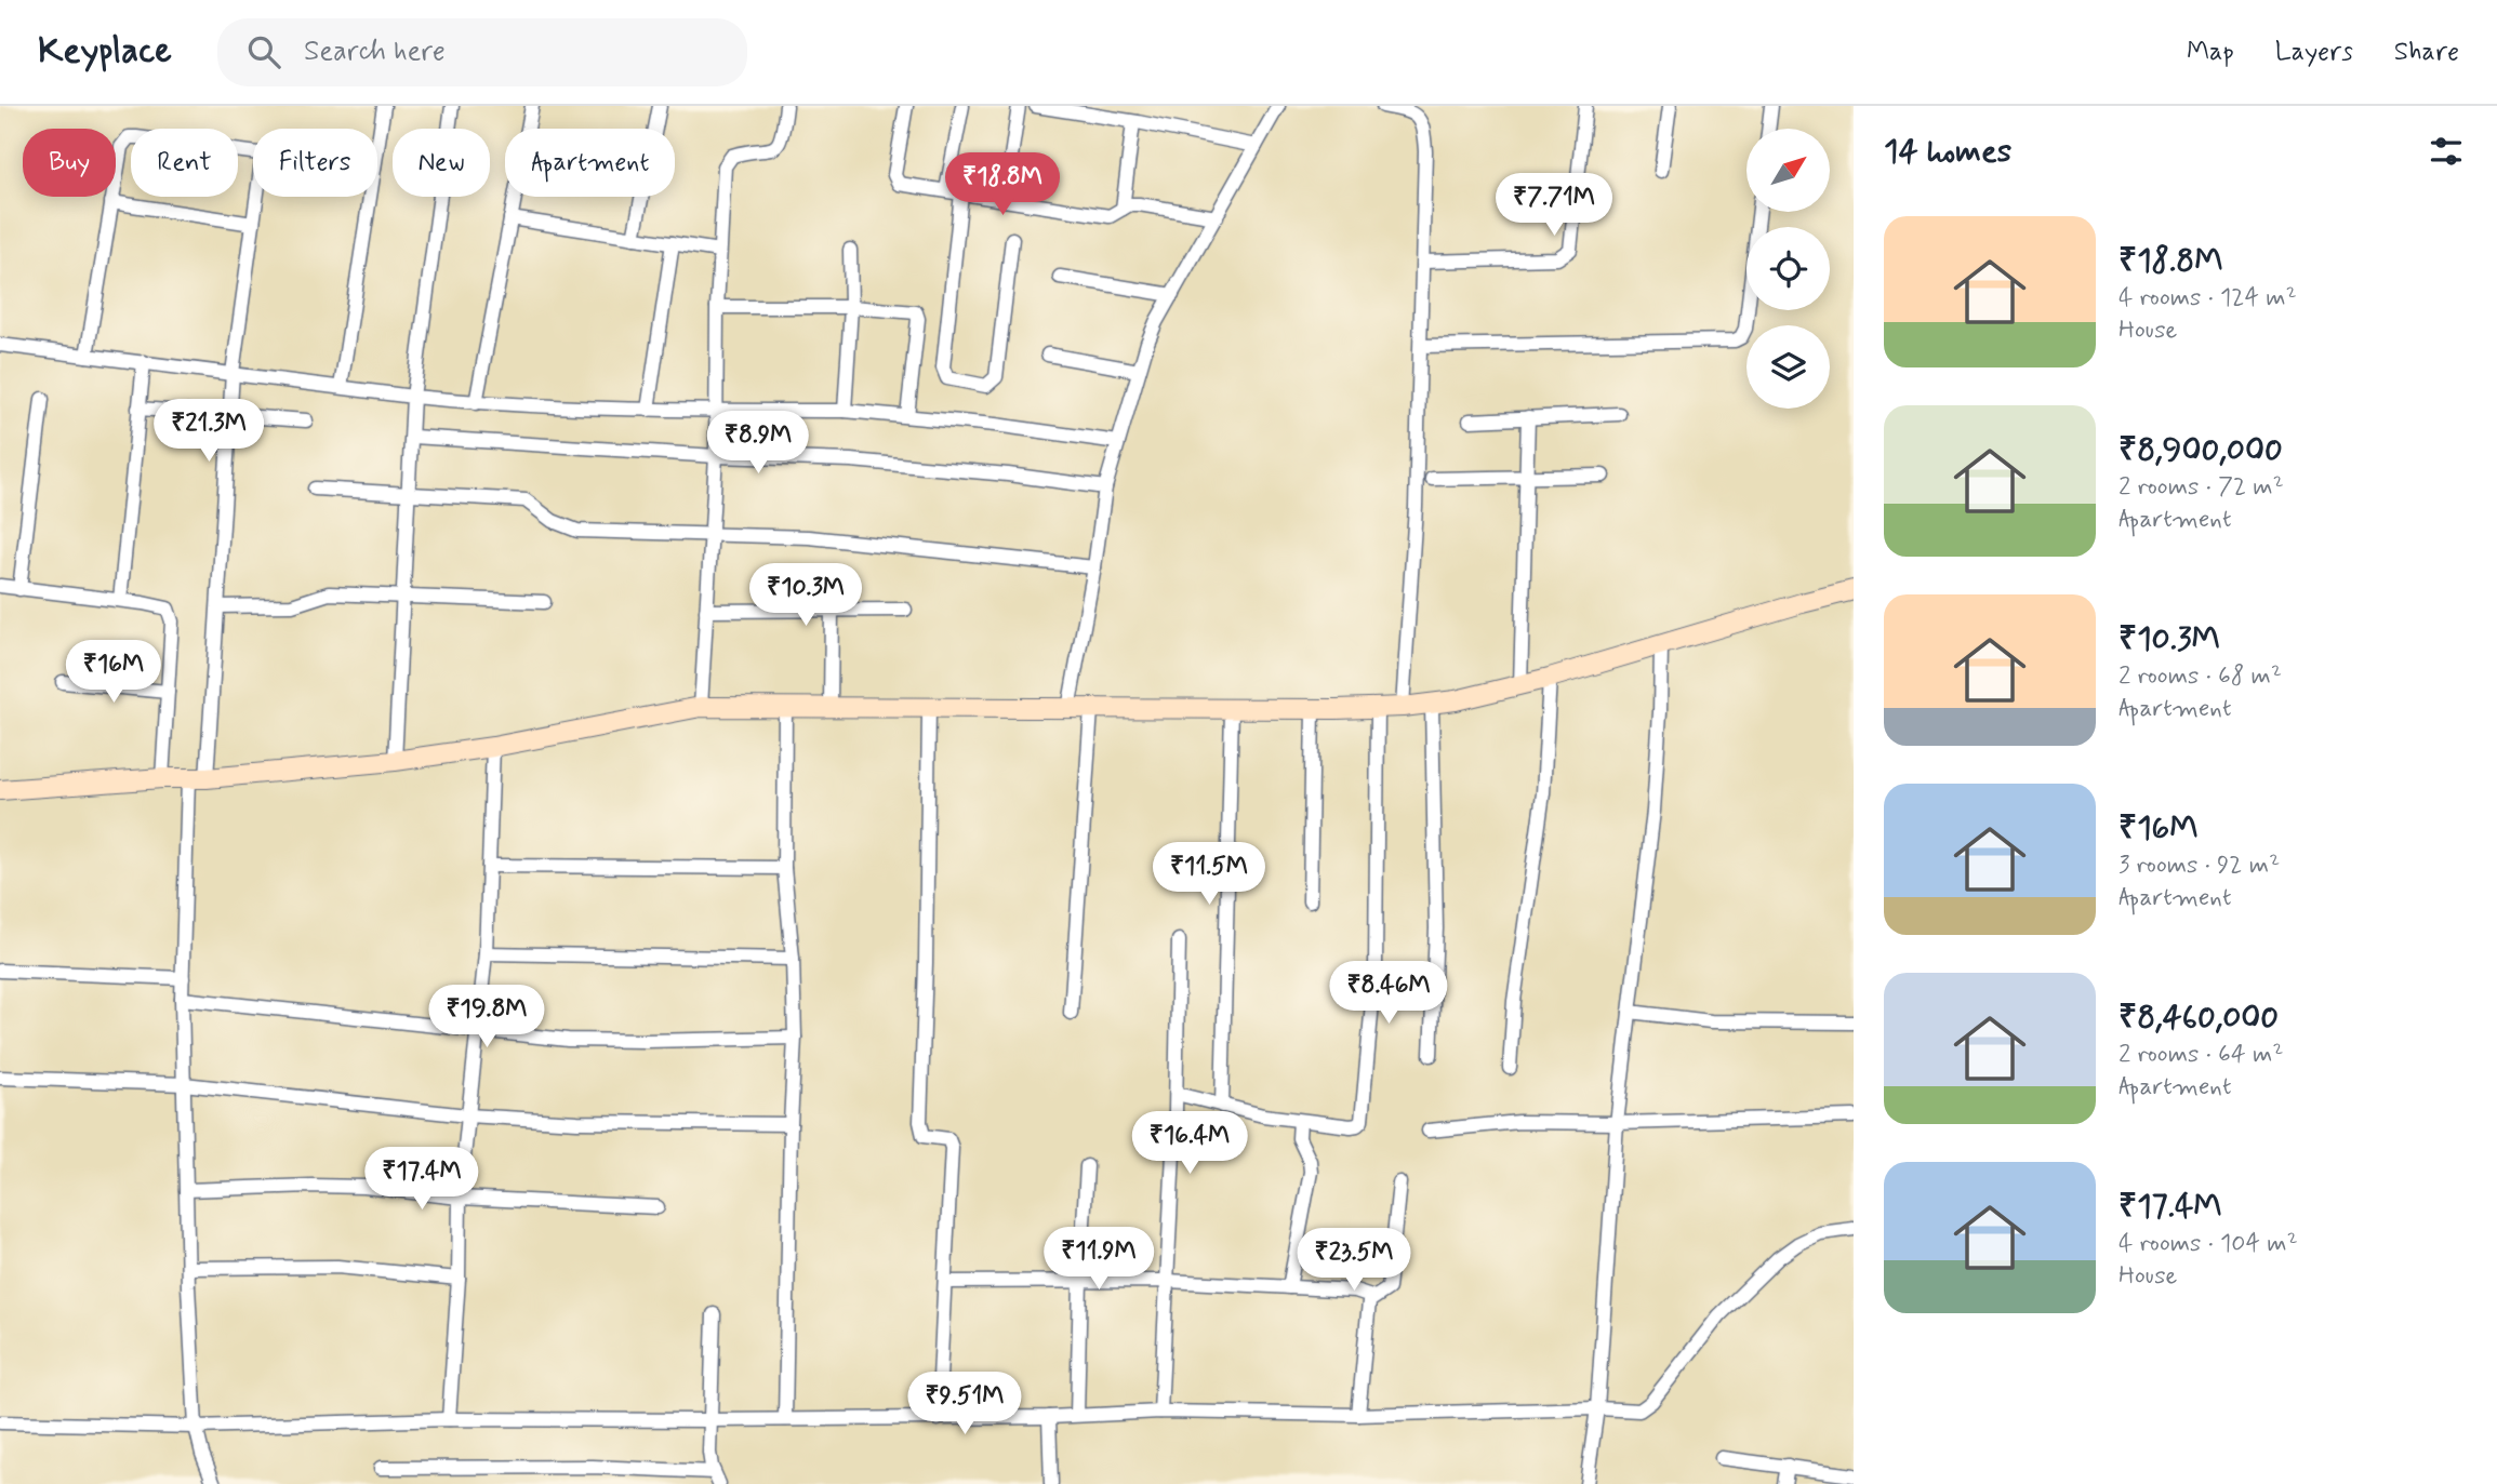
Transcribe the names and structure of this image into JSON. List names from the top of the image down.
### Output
{
  "north": "top right",
  "page": {
    "header": "Keyplace",
    "search": "Search here",
    "nav": ["Map", "Layers", "Share"],
    "heading": "14 homes",
    "chip": [
      "Buy",
      "Rent",
      "Filters",
      "New",
      "Apartment"
    ],
    "price": [
      "₹18.8M",
      "₹7.71M",
      "₹21.3M",
      "₹8.9M",
      "₹10.3M",
      "₹16M",
      "₹11.5M",
      "₹8.46M",
      "₹19.8M",
      "₹16.4M",
      "₹17.4M",
      "₹11.9M",
      "₹23.5M",
      "₹9.51M"
    ],
    "list": [
      {
        "name": "₹18.8M",
        "note": "4 rooms · 124 m² · House"
      },
      {
        "name": "₹8,900,000",
        "note": "2 rooms · 72 m² · Apartment"
      },
      {
        "name": "₹10.3M",
        "note": "2 rooms · 68 m² · Apartment"
      },
      {
        "name": "₹16M",
        "note": "3 rooms · 92 m² · Apartment"
      },
      {
        "name": "₹8,460,000",
        "note": "2 rooms · 64 m² · Apartment"
      },
      {
        "name": "₹17.4M",
        "note": "4 rooms · 104 m² · House"
      }
    ]
  }
}
